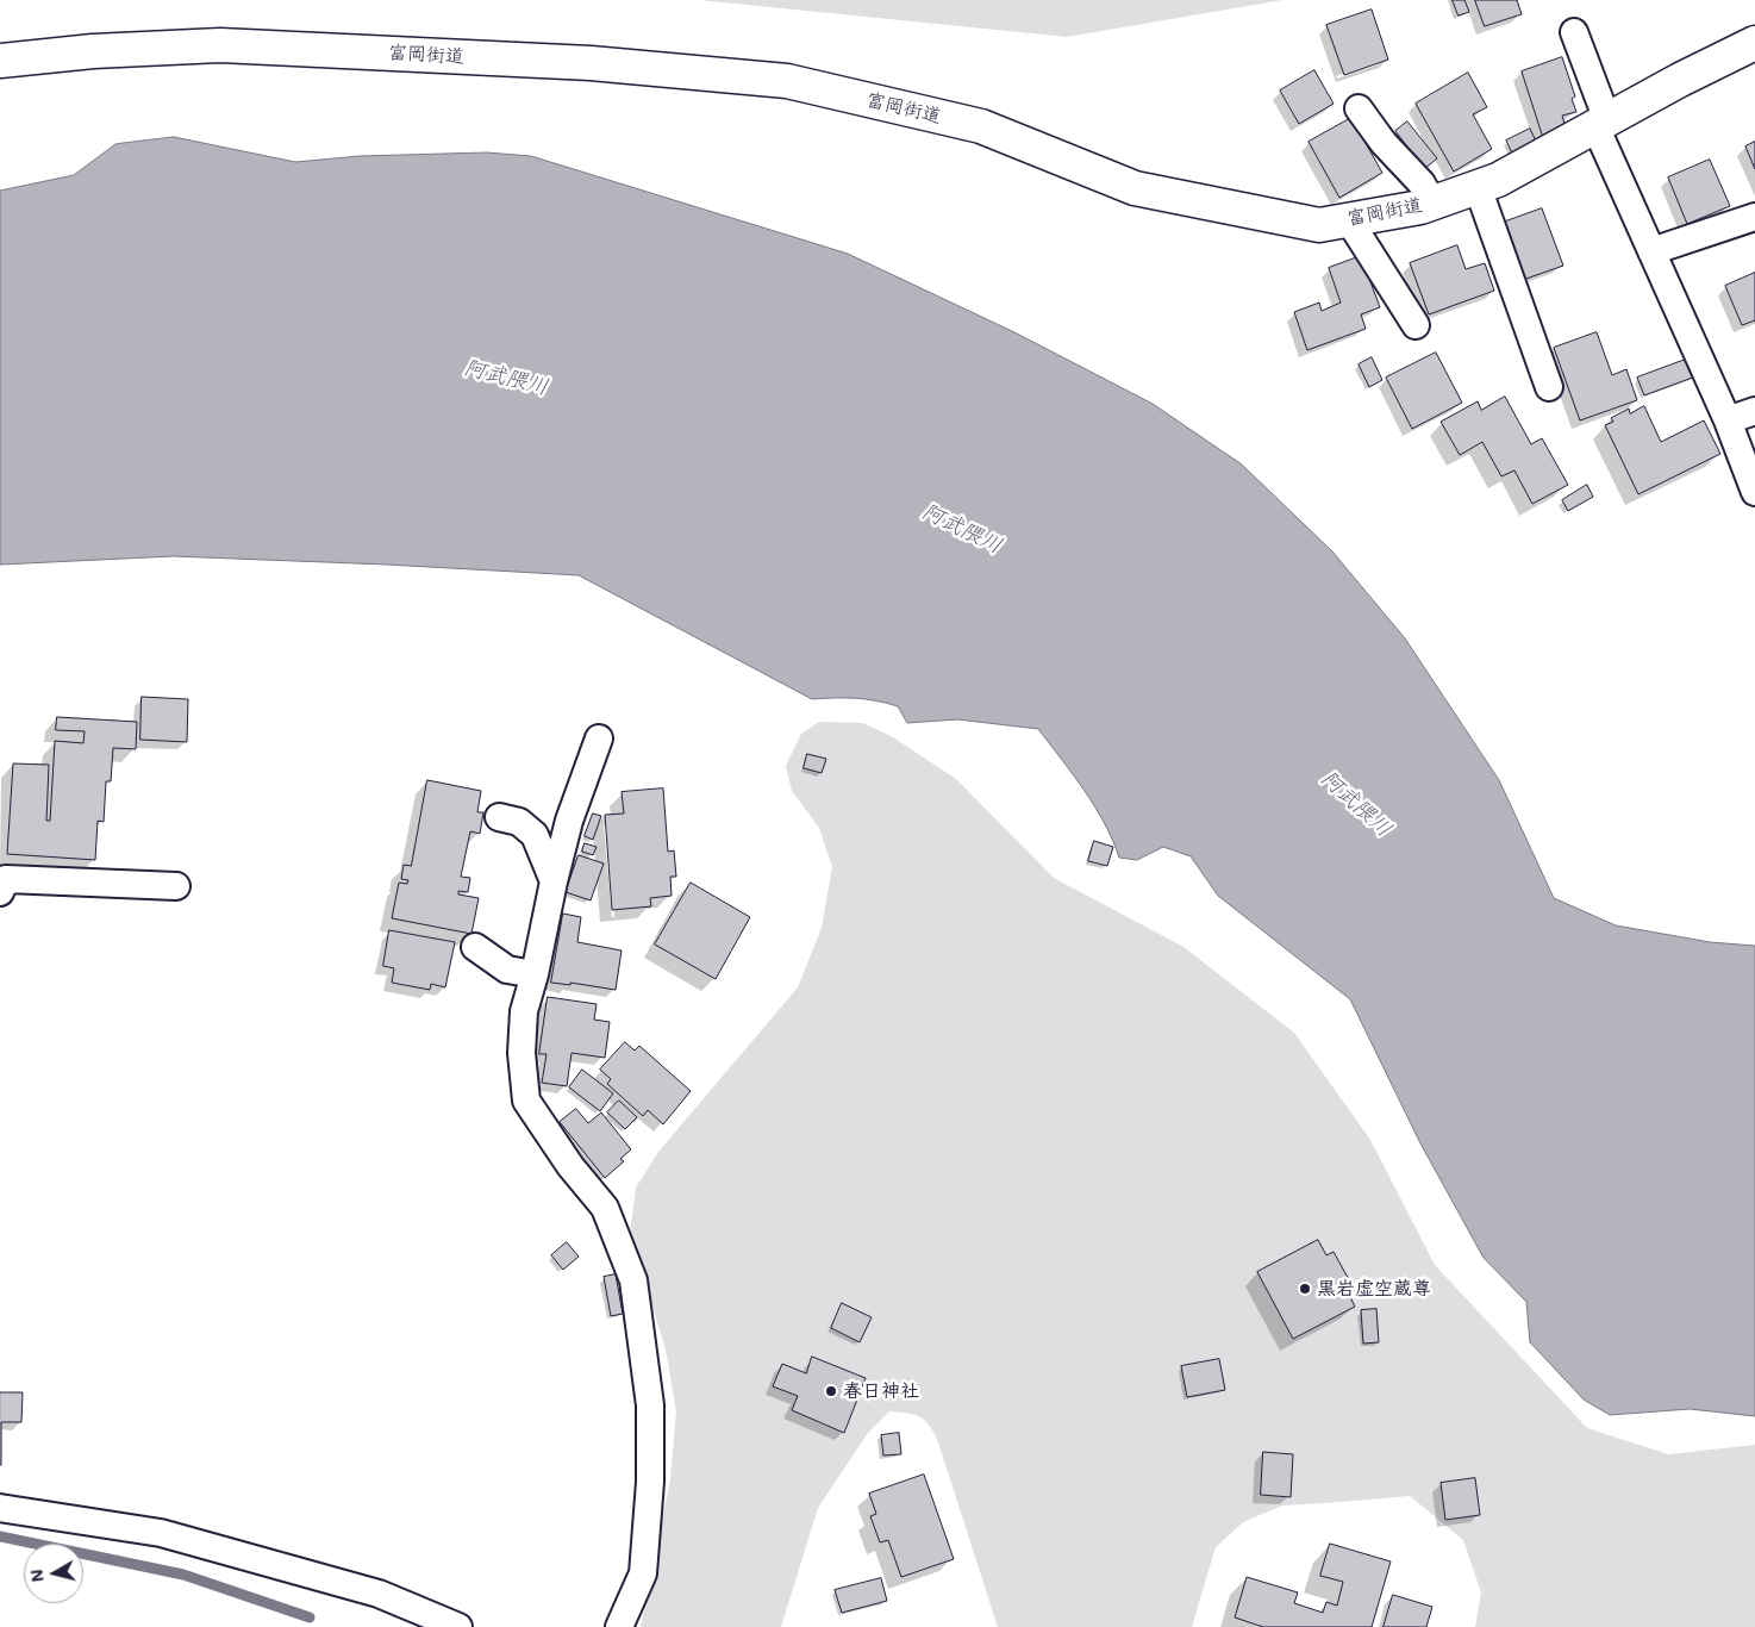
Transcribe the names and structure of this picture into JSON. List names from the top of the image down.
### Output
{
  "streets": {
    "street": ["富岡街道"]
  },
  "water": ["阿武隈川"],
  "places": ["黒岩虚空蔵尊", "春日神社"],
  "north": "left"
}
